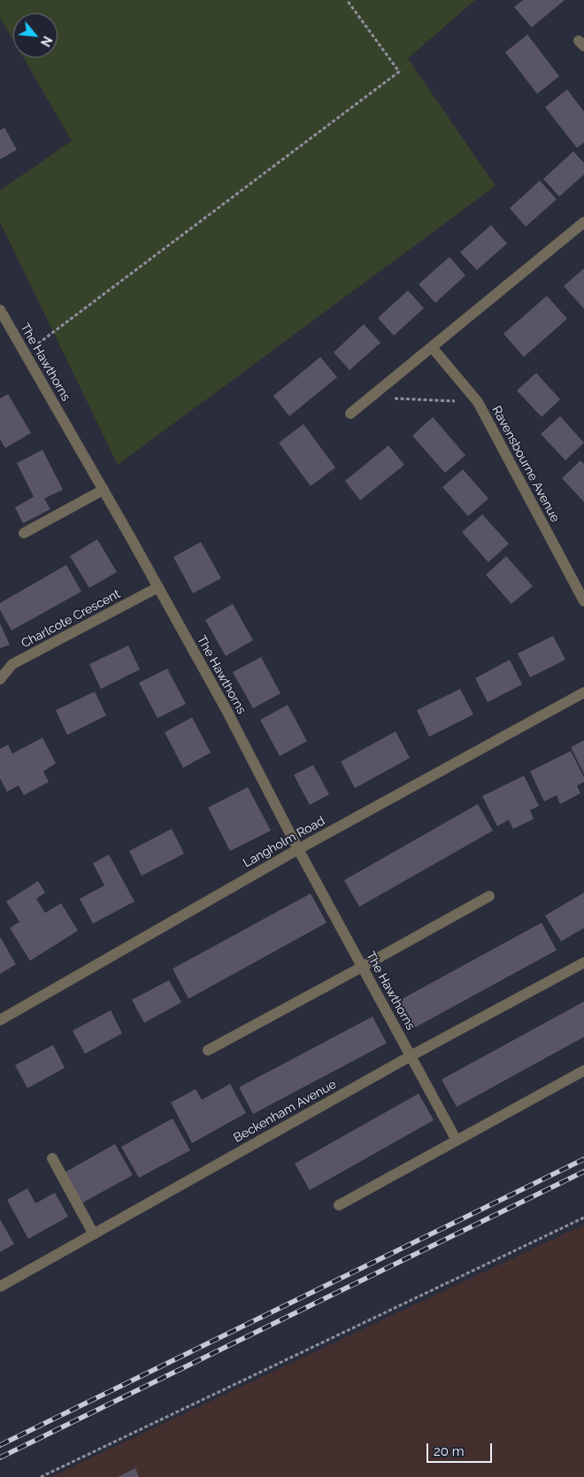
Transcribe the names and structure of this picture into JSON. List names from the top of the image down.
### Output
{
  "streets": {
    "street": [
      "The Hawthorns",
      "Ravensbourne Avenue",
      "Charlcote Crescent",
      "Langholm Road",
      "Beckenham Avenue"
    ]
  },
  "crossings": [
    ["The Hawthorns", "Charlcote Crescent"],
    ["The Hawthorns", "Langholm Road"],
    ["The Hawthorns", "Beckenham Avenue"]
  ],
  "scale_bar": "20 m",
  "north": "bottom right"
}
